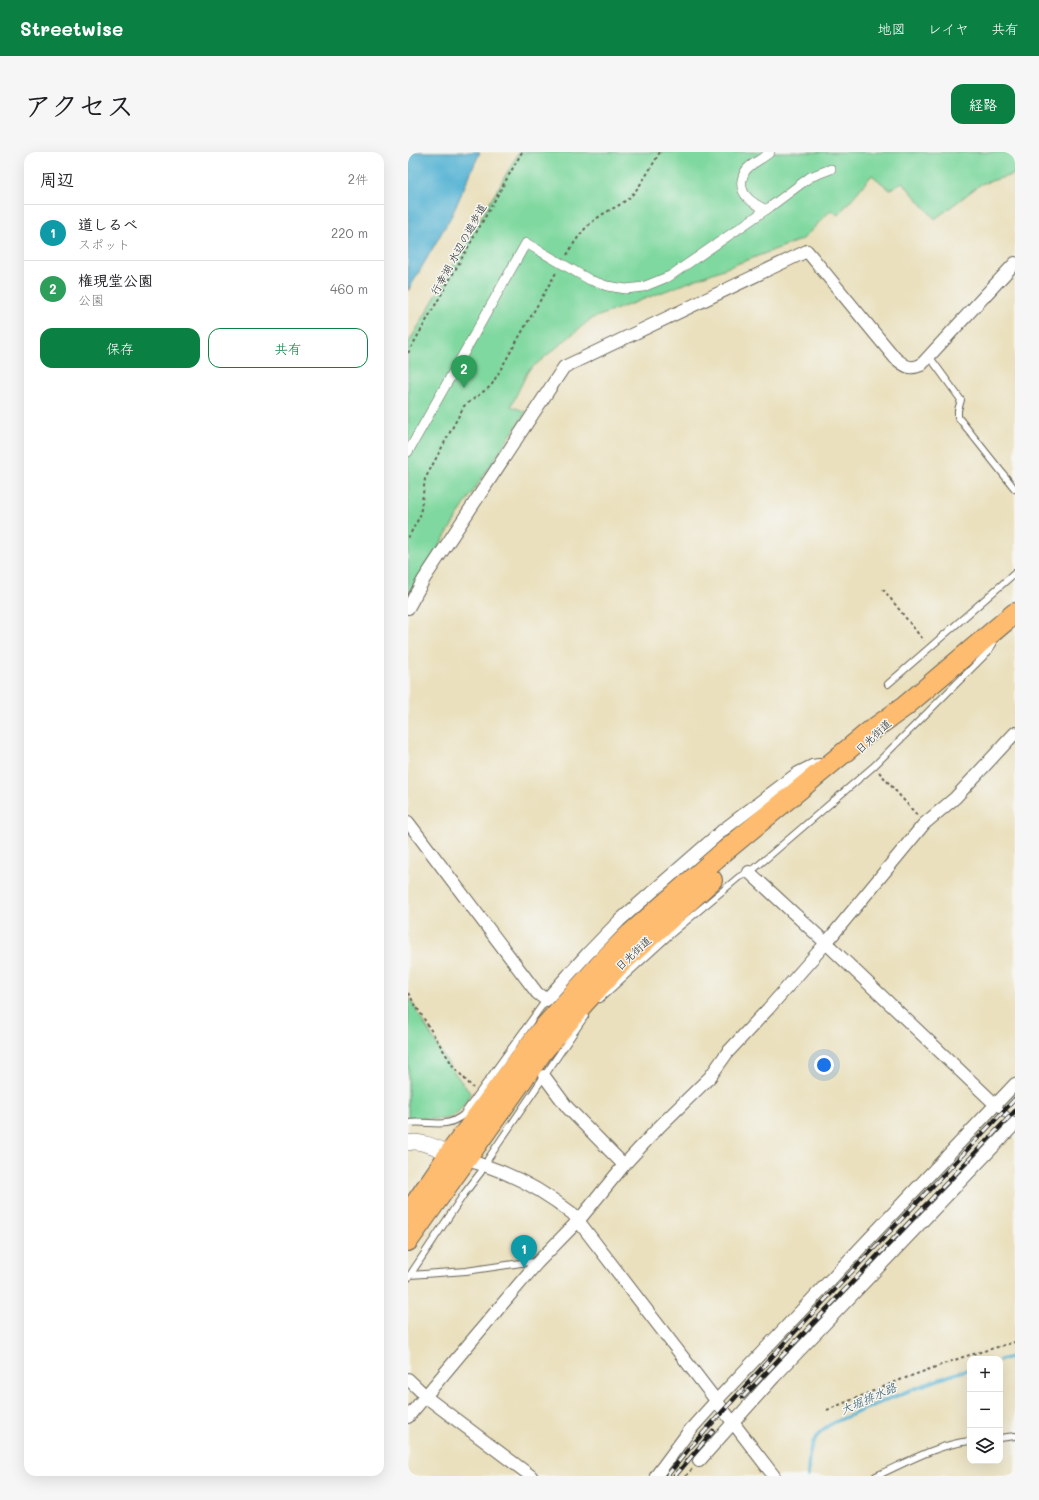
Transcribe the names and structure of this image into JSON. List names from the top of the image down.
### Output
{
  "streets": {
    "highway": ["日光街道"],
    "path": ["行幸湖 水辺の遊歩道"]
  },
  "water": ["大堀排水路"],
  "page": {
    "header": "Streetwise",
    "nav": ["地図", "レイヤ", "共有"],
    "title": "アクセス",
    "buttons": [
      "経路",
      ["保存", "共有"]
    ],
    "heading": ["周辺", "2件"],
    "list": [
      {
        "mark": "1",
        "name": "道しるべ",
        "note": "スポット",
        "value": "220 m"
      },
      {
        "mark": "2",
        "name": "権現堂公園",
        "note": "公園",
        "value": "460 m"
      }
    ],
    "pins": ["2", "1"],
    "map_buttons": ["+", "−"]
  }
}
